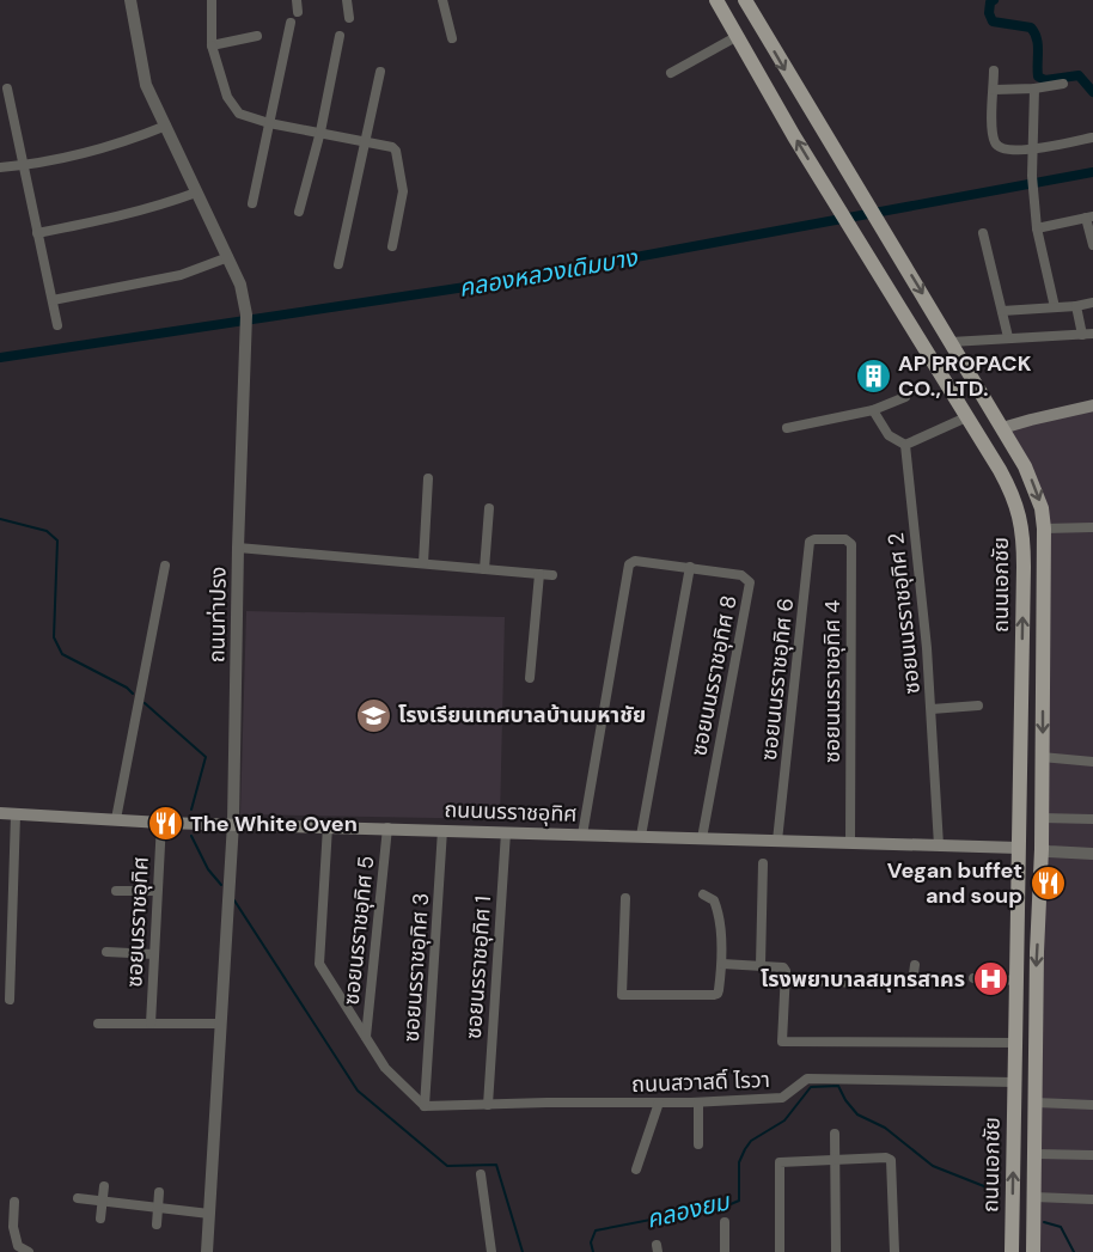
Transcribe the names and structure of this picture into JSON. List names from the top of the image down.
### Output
{
  "streets": {
    "main road": ["ถนนเอกชัย", "ถนนนรราชอุทิศ"],
    "street": [
      "ซอยนนรราชอุทิศ 2",
      "ถนนท่าปรง",
      "ซอยนนรราชอุทิศ 8",
      "ซอยนนรราชอุทิศ 6",
      "ซอยนนรราชอุทิศ 4",
      "ซอยนรราชอุทิศ",
      "ซอยนรราชอุทิศ 5",
      "ซอยนรราชอุทิศ 3",
      "ซอยนรราชอุทิศ 1",
      "ถนนสวาสดิ์ ไรวา"
    ]
  },
  "crossings": [
    ["ถนนเอกชัย", "ถนนนรราชอุทิศ"],
    ["ถนนเอกชัย", "ถนนสวาสดิ์ ไรวา"],
    ["ซอยนนรราชอุทิศ 2", "ถนนนรราชอุทิศ"],
    ["ถนนท่าปรง", "ถนนนรราชอุทิศ"],
    ["ซอยนนรราชอุทิศ 8", "ถนนนรราชอุทิศ"],
    ["ซอยนนรราชอุทิศ 6", "ซอยนนรราชอุทิศ 4"],
    ["ซอยนนรราชอุทิศ 6", "ถนนนรราชอุทิศ"],
    ["ซอยนนรราชอุทิศ 4", "ถนนนรราชอุทิศ"],
    ["ถนนนรราชอุทิศ", "ซอยนรราชอุทิศ"],
    ["ถนนนรราชอุทิศ", "ซอยนรราชอุทิศ 5"],
    ["ถนนนรราชอุทิศ", "ซอยนรราชอุทิศ 3"],
    ["ถนนนรราชอุทิศ", "ซอยนรราชอุทิศ 1"],
    ["ซอยนรราชอุทิศ 3", "ถนนสวาสดิ์ ไรวา"],
    ["ซอยนรราชอุทิศ 1", "ถนนสวาสดิ์ ไรวา"]
  ],
  "water": ["คลองหลวงเดิมบาง", "คลองยม"],
  "places": {
    "building": ["AP PROPACK CO., LTD."],
    "school or university": ["โรงเรียนเทศบาลบ้านมหาชัย"],
    "restaurant": ["The White Oven", "Vegan buffet and soup"],
    "hospital": ["โรงพยาบาลสมุทรสาคร"]
  }
}
